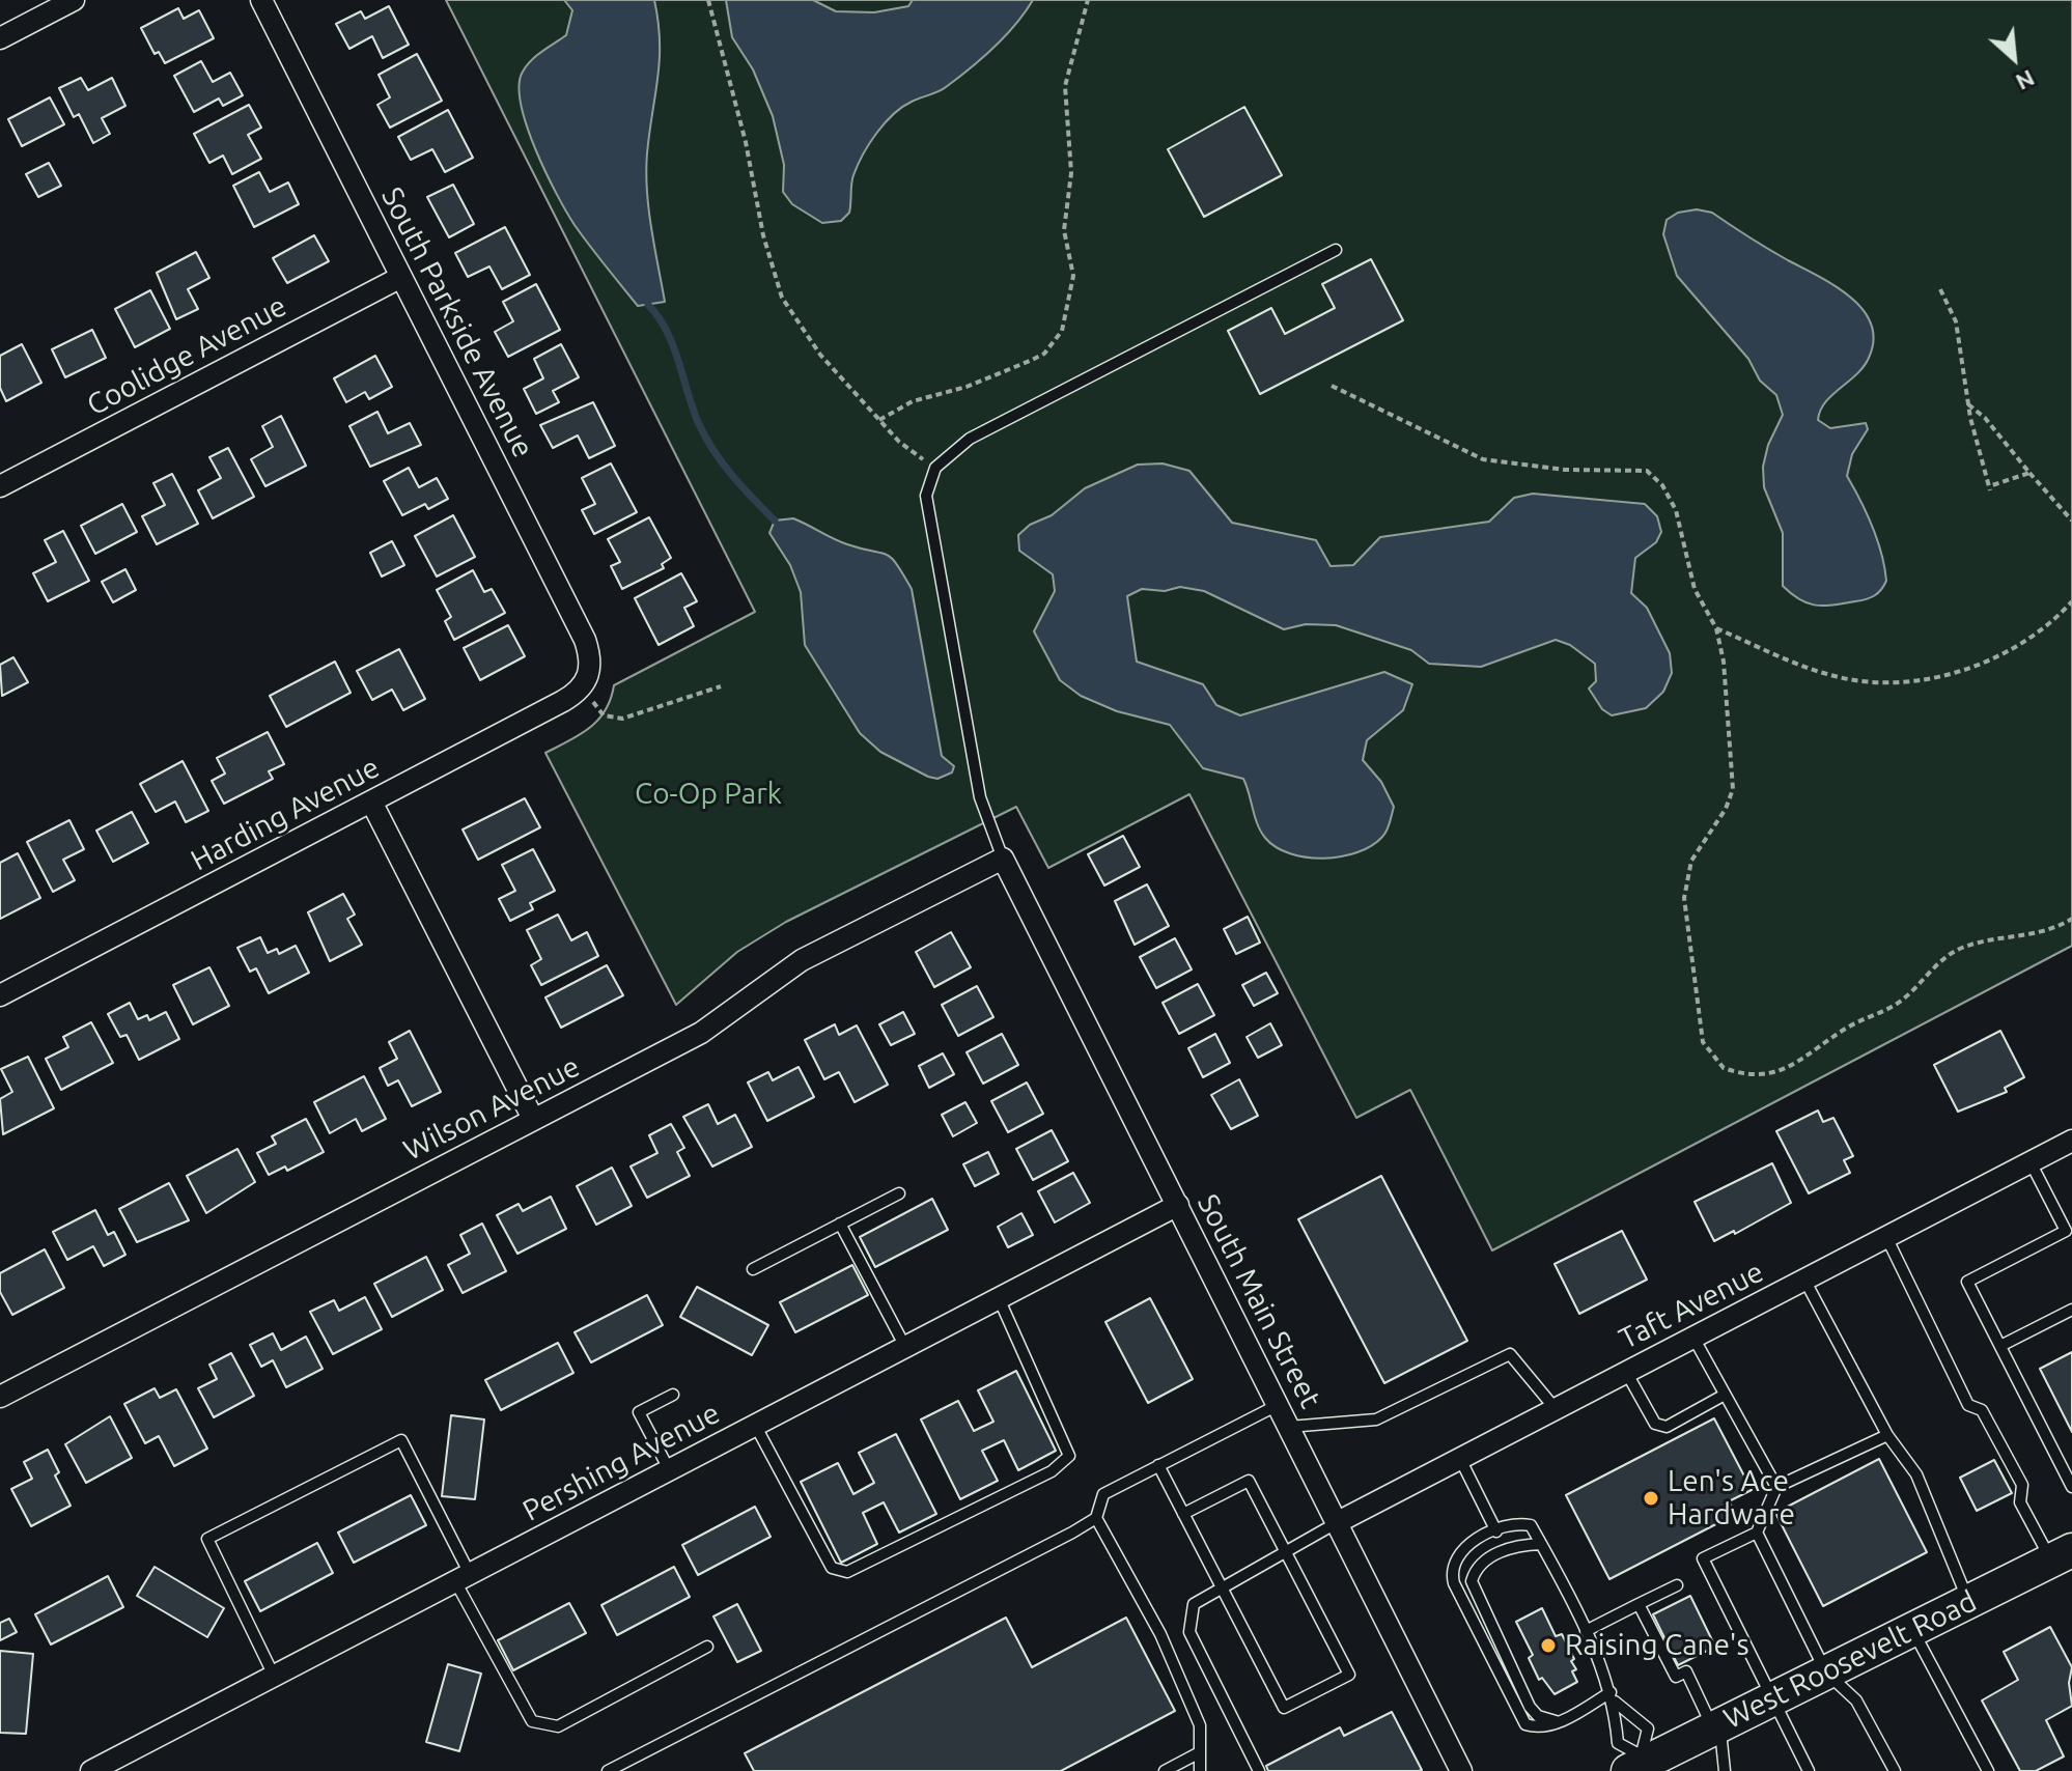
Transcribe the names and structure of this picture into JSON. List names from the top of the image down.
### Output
{
  "streets": {
    "main road": ["West Roosevelt Road"],
    "street": [
      "South Parkside Avenue",
      "Coolidge Avenue",
      "Harding Avenue",
      "Wilson Avenue",
      "South Main Street",
      "Taft Avenue",
      "Pershing Avenue"
    ]
  },
  "crossings": [
    ["South Parkside Avenue", "Coolidge Avenue"],
    ["South Parkside Avenue", "Harding Avenue"],
    ["Wilson Avenue", "South Main Street"],
    ["South Main Street", "Taft Avenue"],
    ["South Main Street", "Pershing Avenue"]
  ],
  "parks": ["Co-Op Park"],
  "places": ["Len's Ace Hardware", "Raising Cane's"],
  "north": "bottom right"
}
